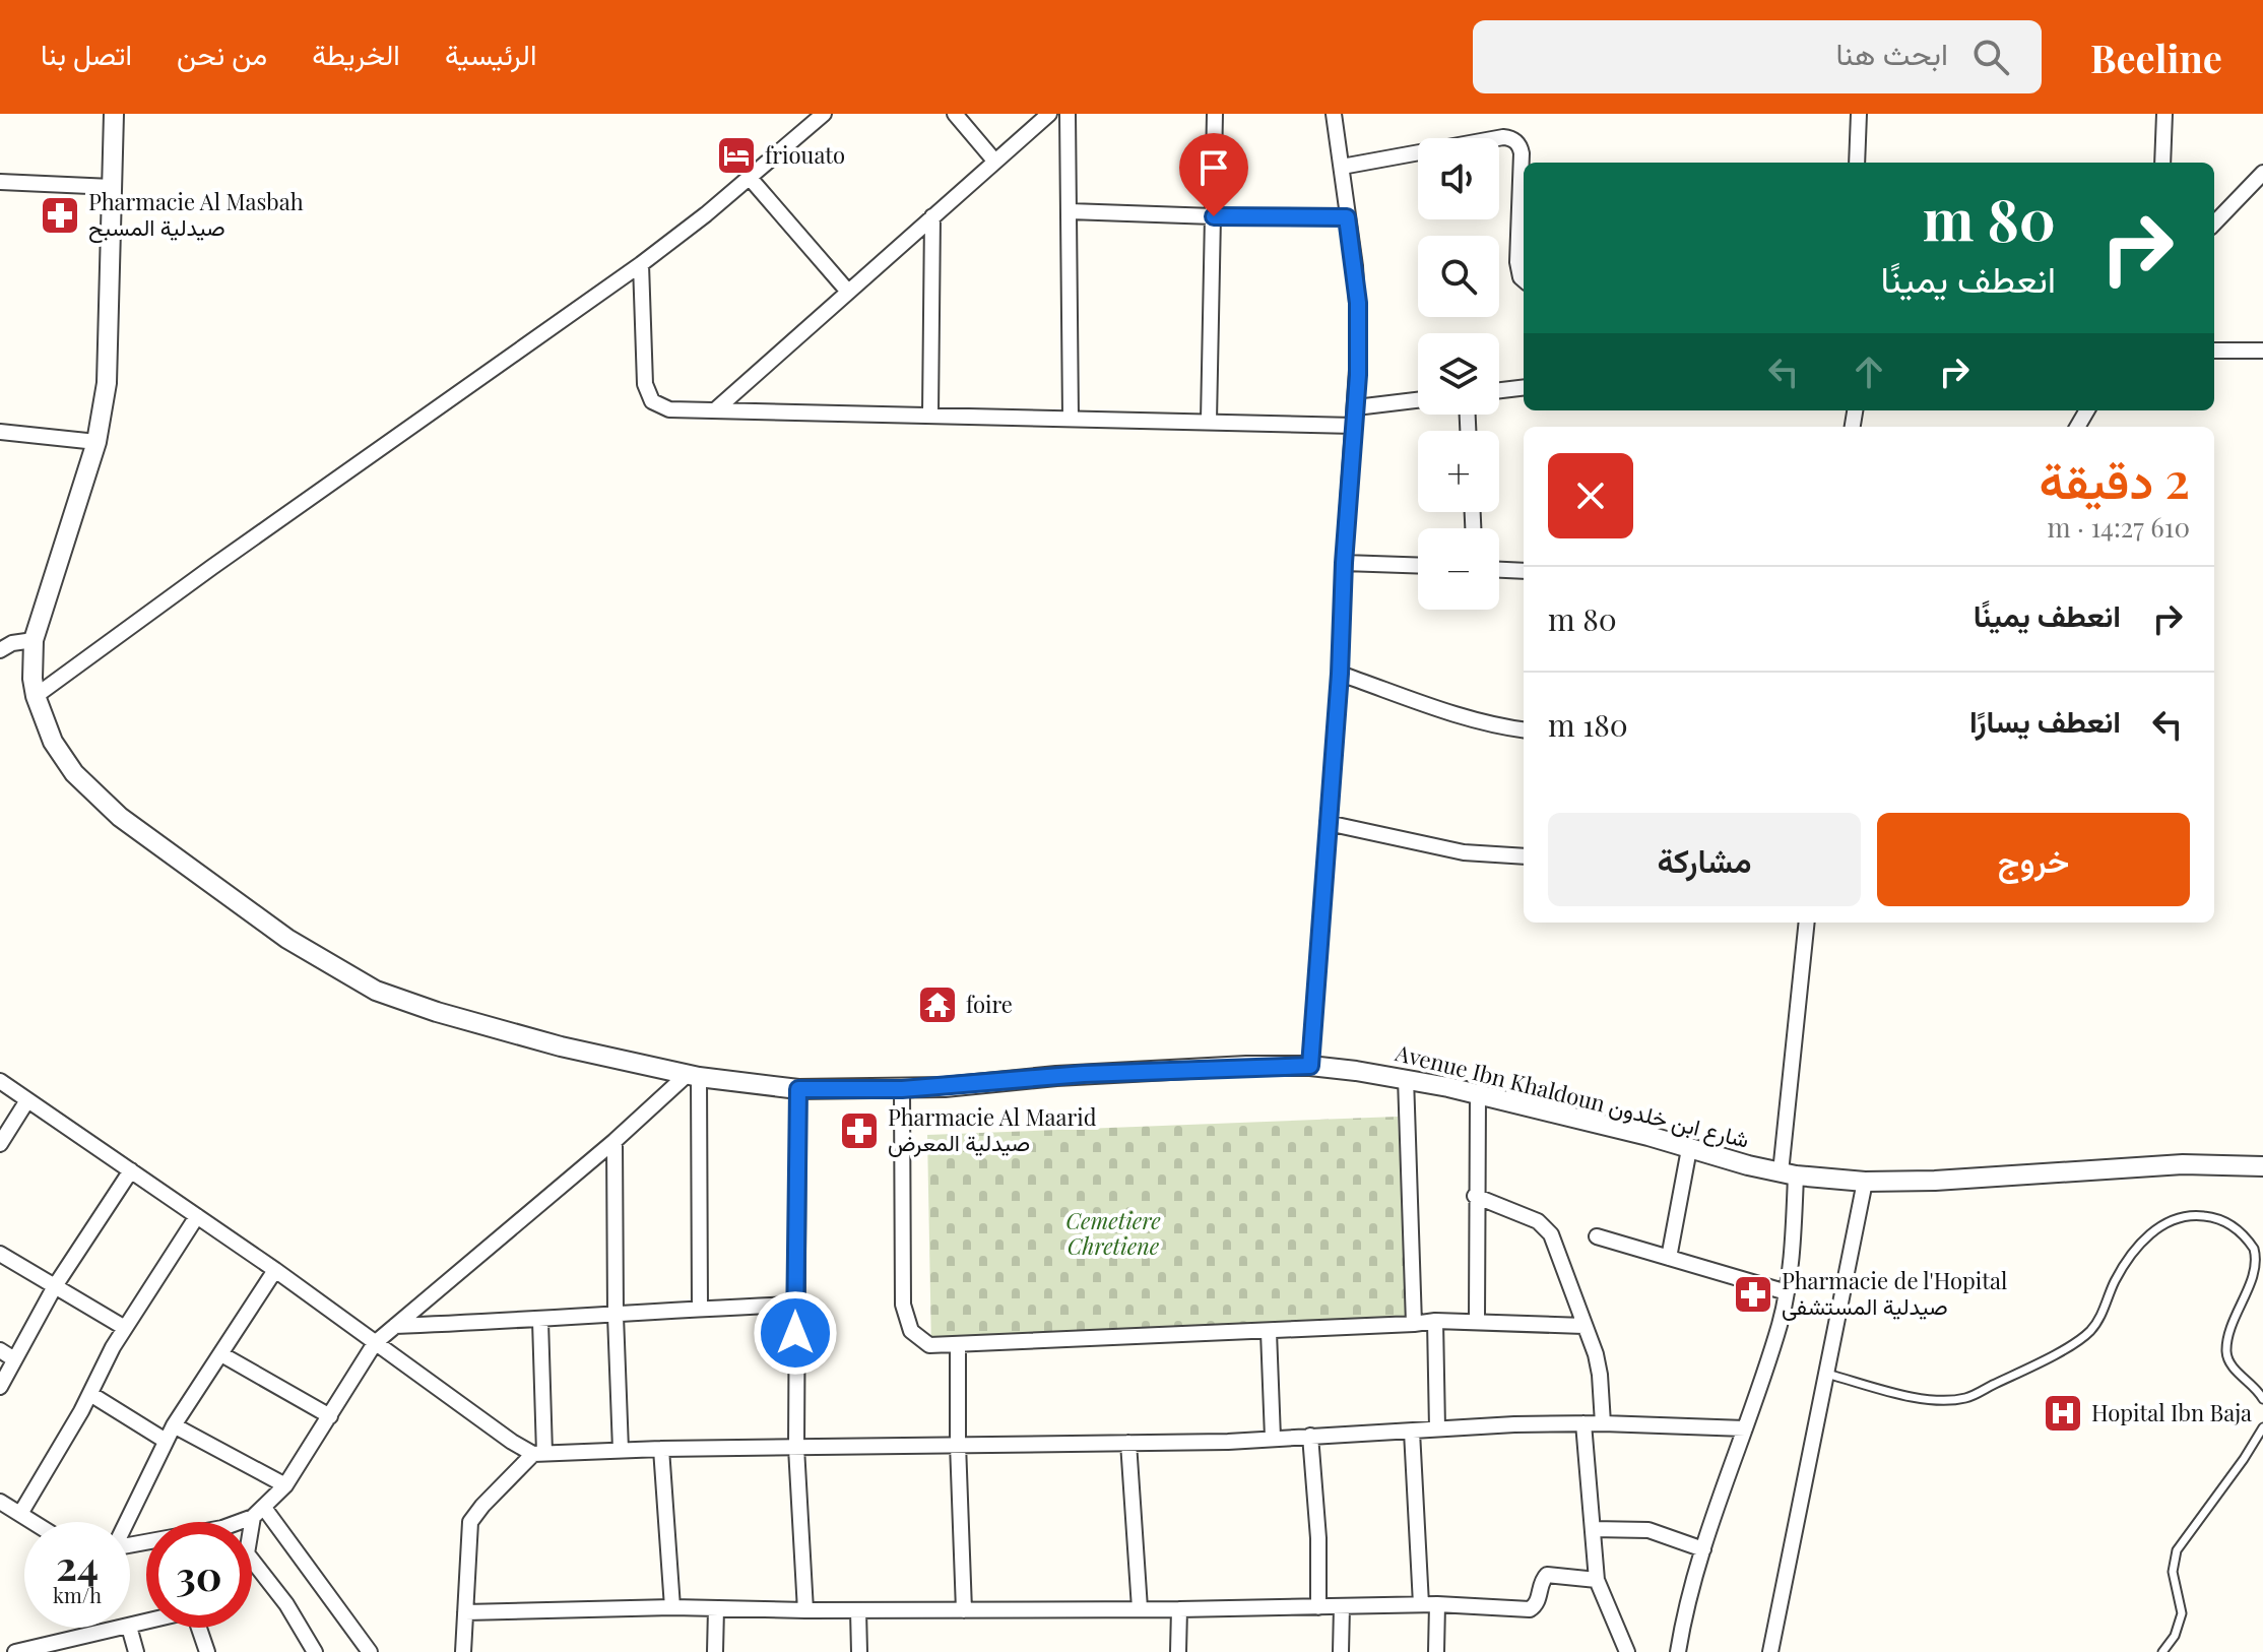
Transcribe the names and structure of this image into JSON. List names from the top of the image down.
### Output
{
  "streets": {
    "street": ["Avenue Ibn Khaldoun شارع ابن خلدون"]
  },
  "parks": ["Cemetiere Chretiene"],
  "places": {
    "hotel": ["friouato"],
    "pharmacy": ["Pharmacie Al Masbah صيدلية المسبح", "Pharmacie Al Maarid صيدلية المعرض", "Pharmacie de l'Hopital صيدلية المستشفى"],
    "temple": ["foire"],
    "hospital": ["Hopital Ibn Baja"]
  },
  "page": {
    "header": "Beeline",
    "search": "ابحث هنا",
    "nav": [
      "الرئيسية",
      "الخريطة",
      "من نحن",
      "اتصل بنا"
    ],
    "map_buttons": ["+", "−"],
    "turn": ["80 m", "انعطف يمينًا"],
    "heading": ["2 دقيقة", "610 m · 14:27"],
    "list": [
      {
        "name": "انعطف يمينًا",
        "value": "80 m"
      },
      {
        "name": "انعطف يسارًا",
        "value": "180 m"
      }
    ],
    "buttons": ["خروج", "مشاركة"],
    "speed": "24 km/h",
    "limit": "30"
  }
}
